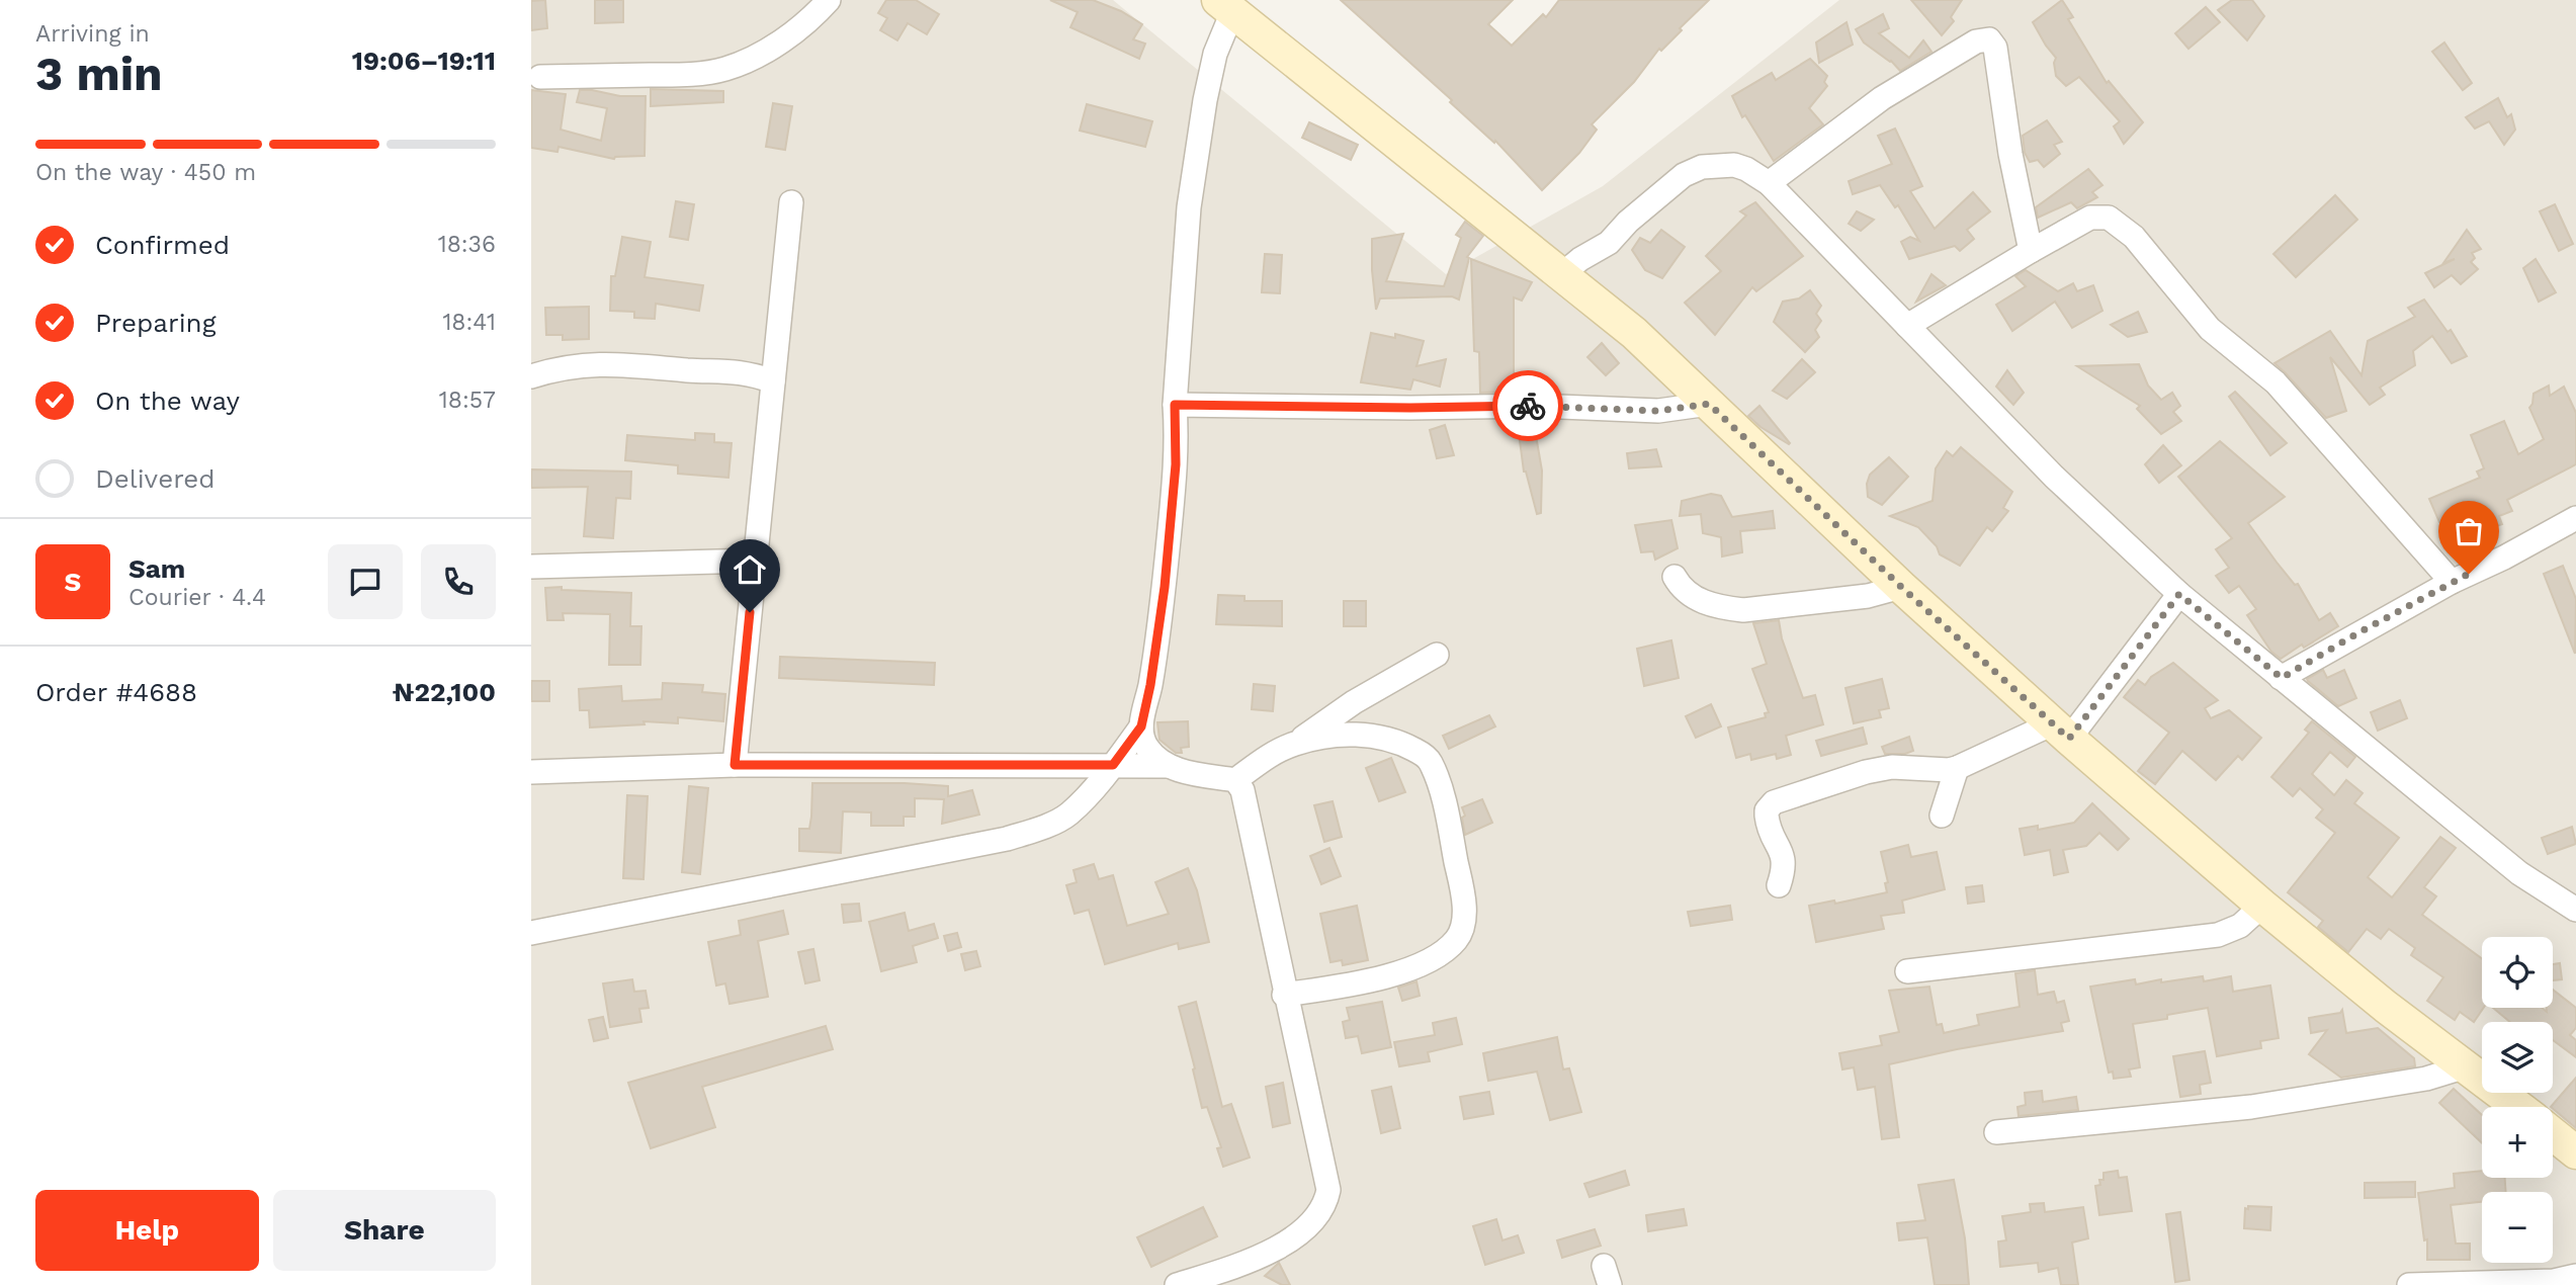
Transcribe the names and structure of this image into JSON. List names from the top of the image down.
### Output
{
  "page": {
    "heading": ["3 min", "Arriving in", "19:06–19:11"],
    "panel": [
      "Sam",
      "Courier · 4.4",
      "Order #4688",
      "₦22,100"
    ],
    "bar": "On the way · 450 m",
    "list": [
      ["Confirmed", "18:36"],
      ["Preparing", "18:41"],
      ["On the way", "18:57"],
      "Delivered"
    ],
    "round": "S",
    "map_buttons": ["+", "−"],
    "buttons": ["Help", "Share"]
  }
}
